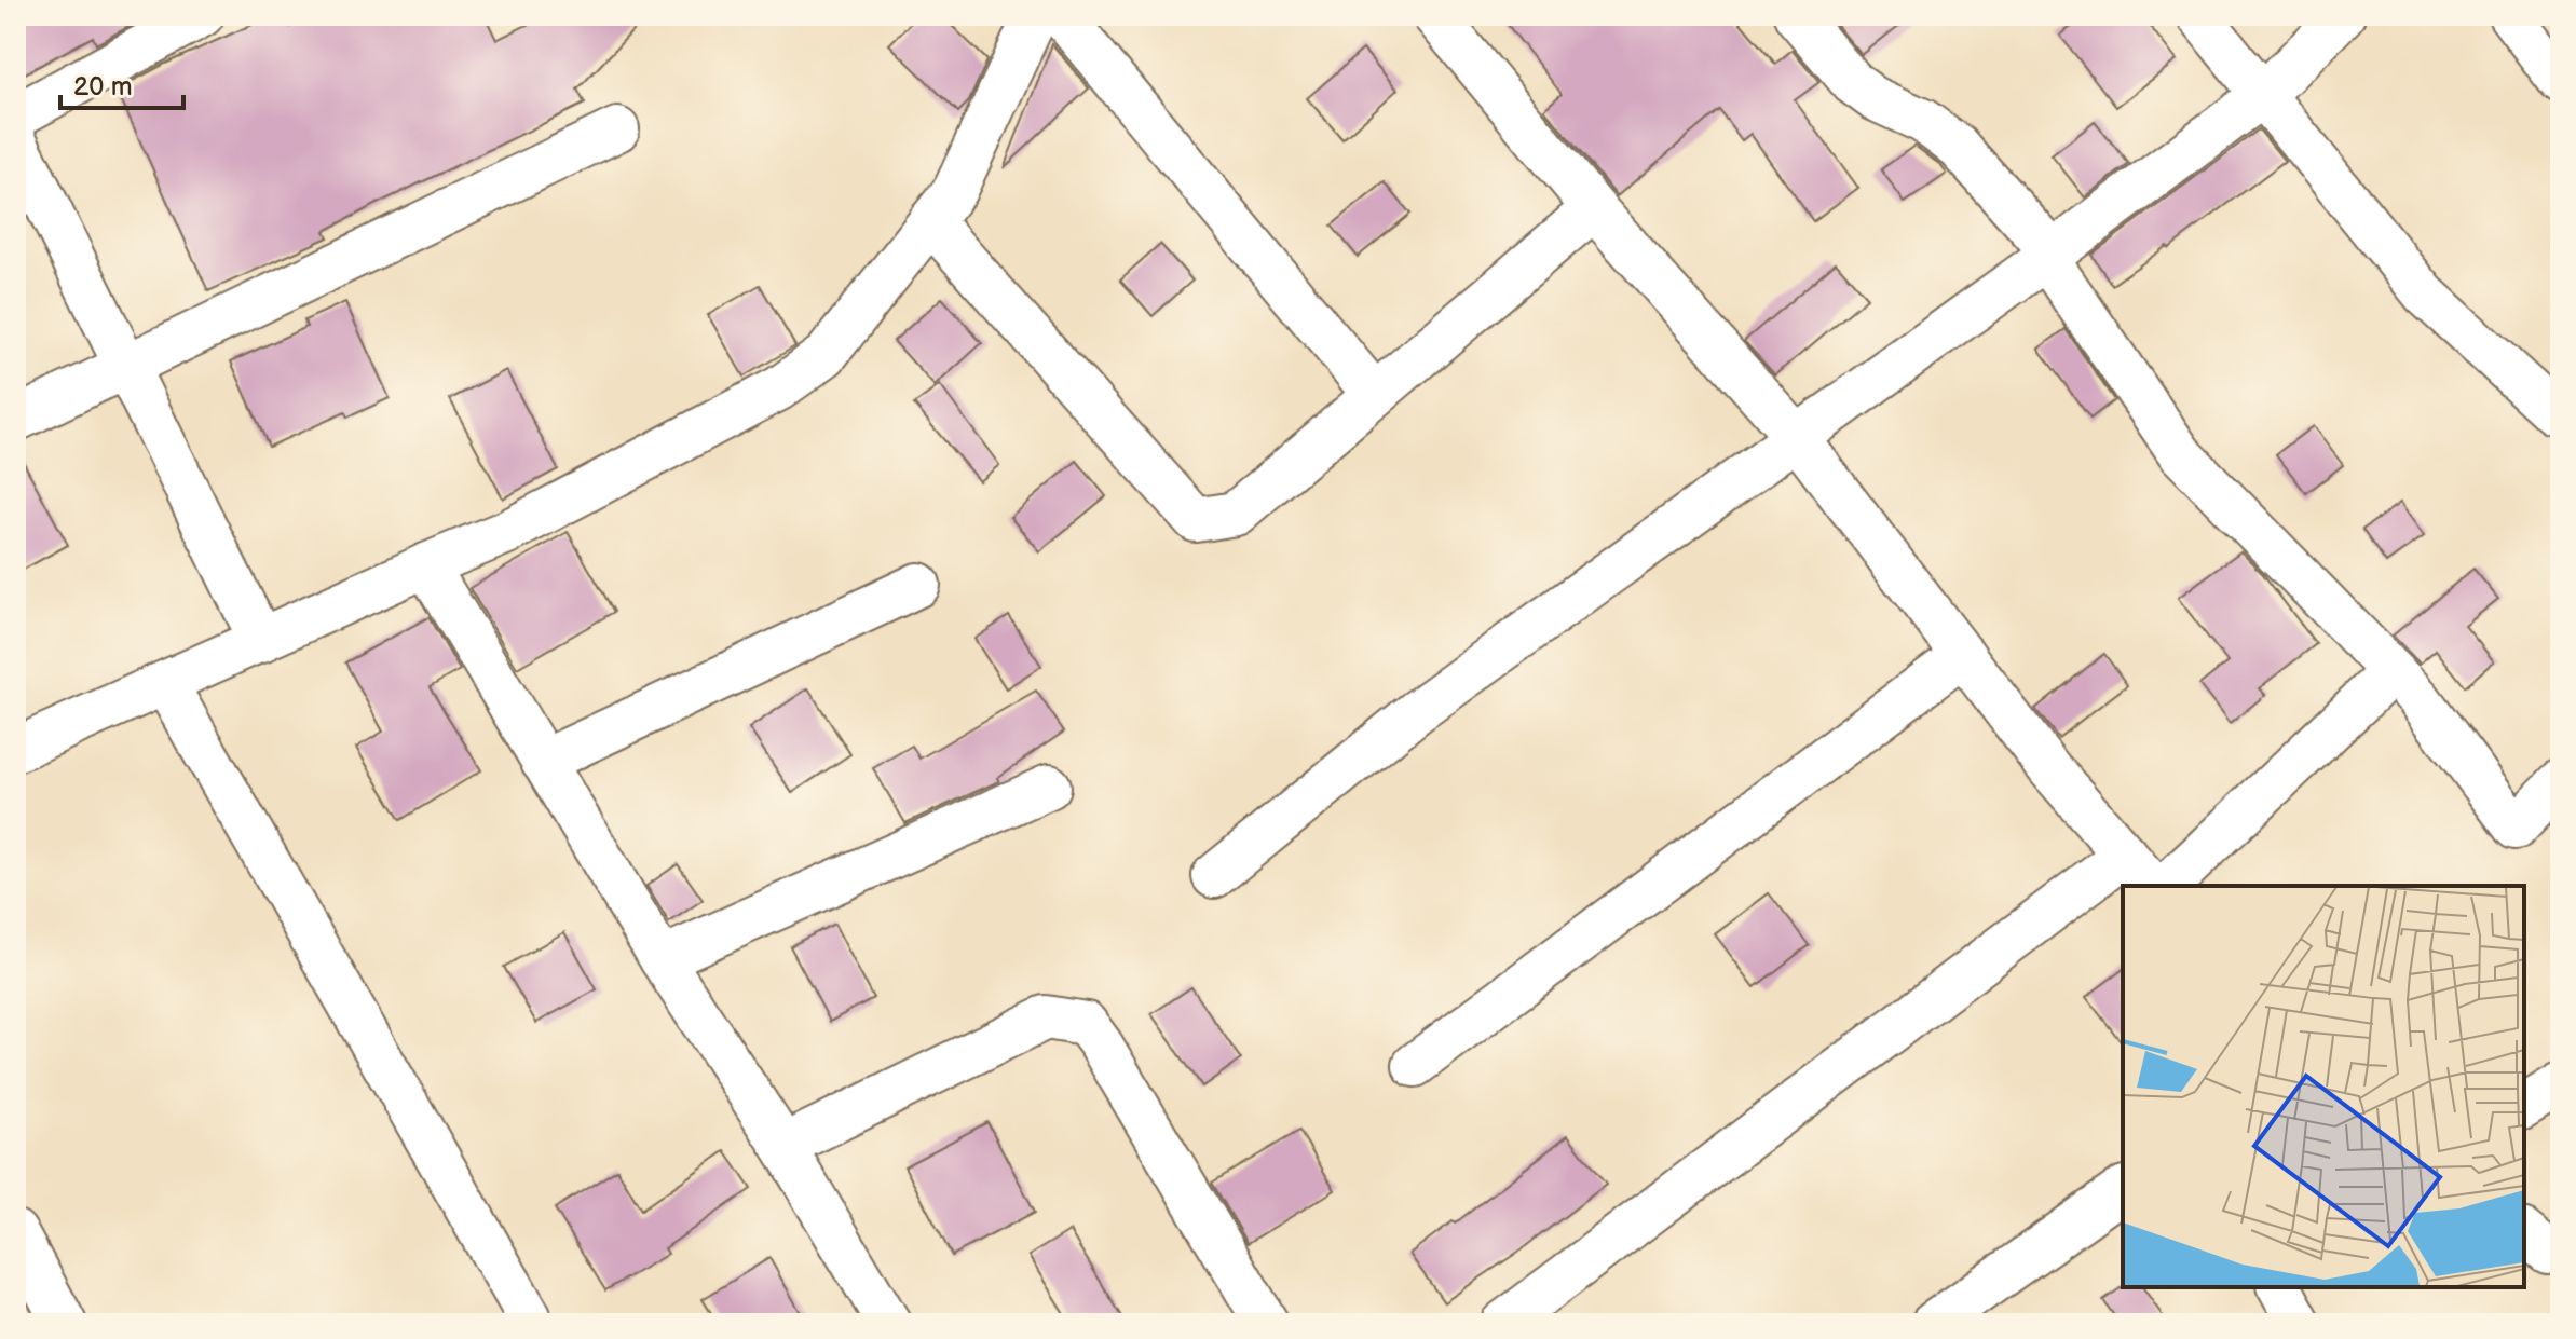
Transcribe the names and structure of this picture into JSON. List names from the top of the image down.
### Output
{
  "scale_bar": "20 m"
}
